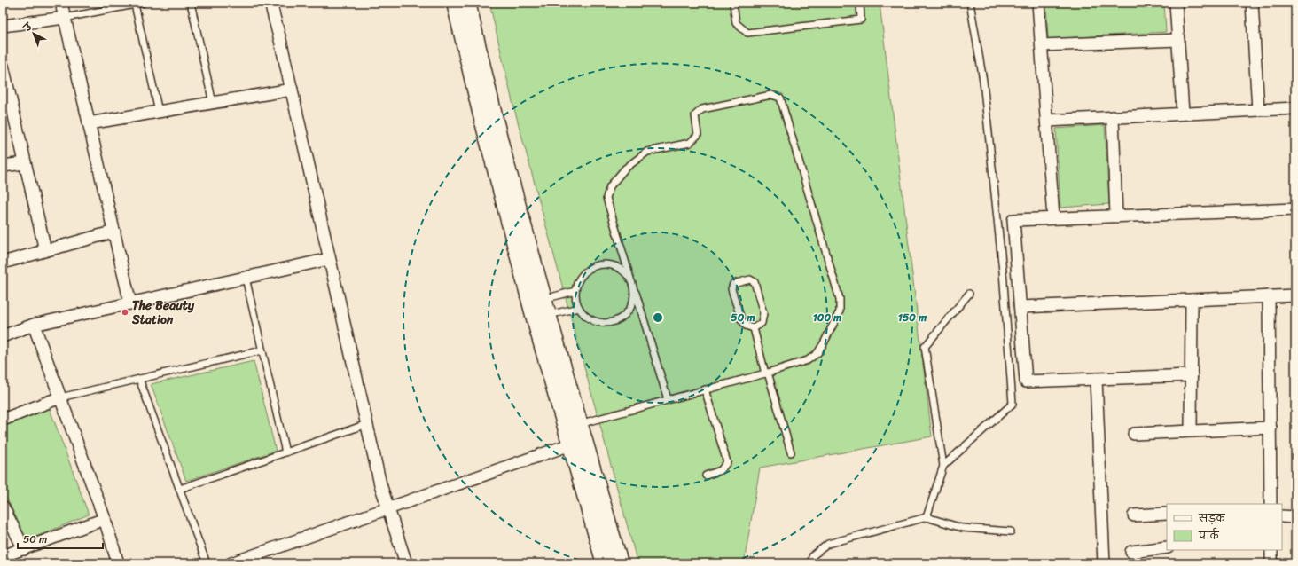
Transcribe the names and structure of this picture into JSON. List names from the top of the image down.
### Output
{
  "places": ["The Beauty Station"],
  "legend": ["सड़क", "पार्क"],
  "scale_bar": "50 m",
  "north": "top left",
  "rings": ["50 m", "100 m", "150 m"]
}
